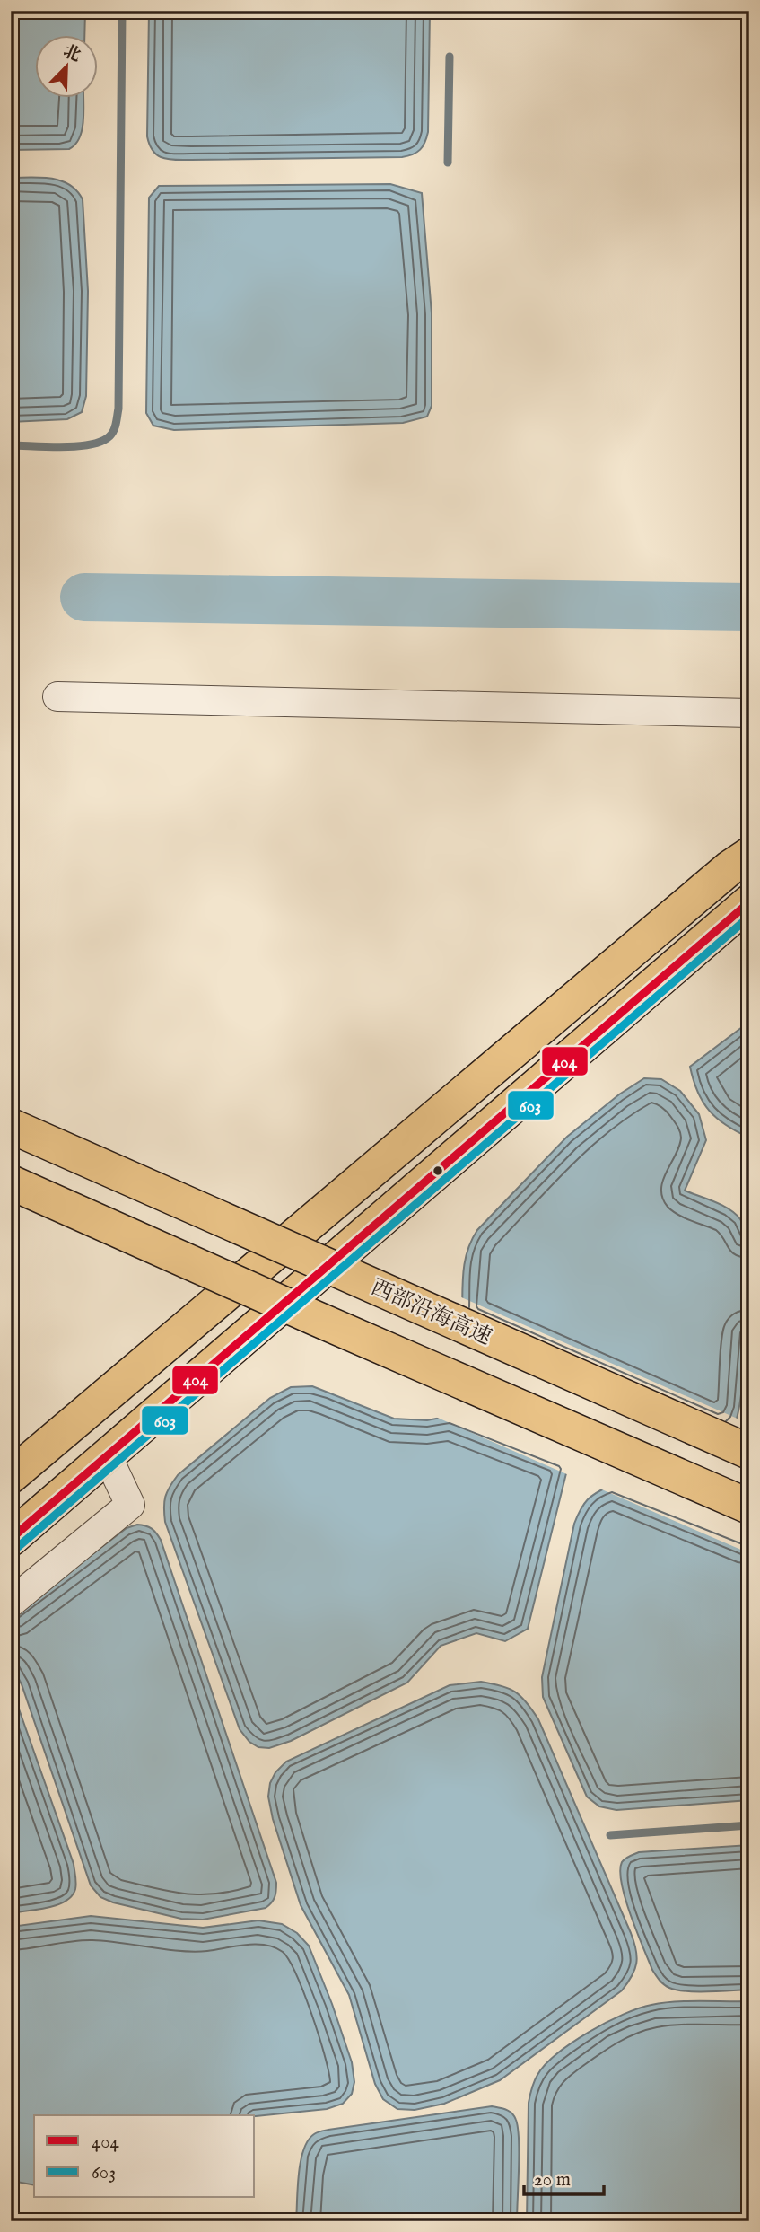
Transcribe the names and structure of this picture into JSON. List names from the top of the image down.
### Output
{
  "streets": {
    "main road": ["西部沿海高速"]
  },
  "lines": ["transit line 404", "transit line 603"],
  "legend": ["404", "603"],
  "scale_bar": "20 m",
  "north": "top right"
}
